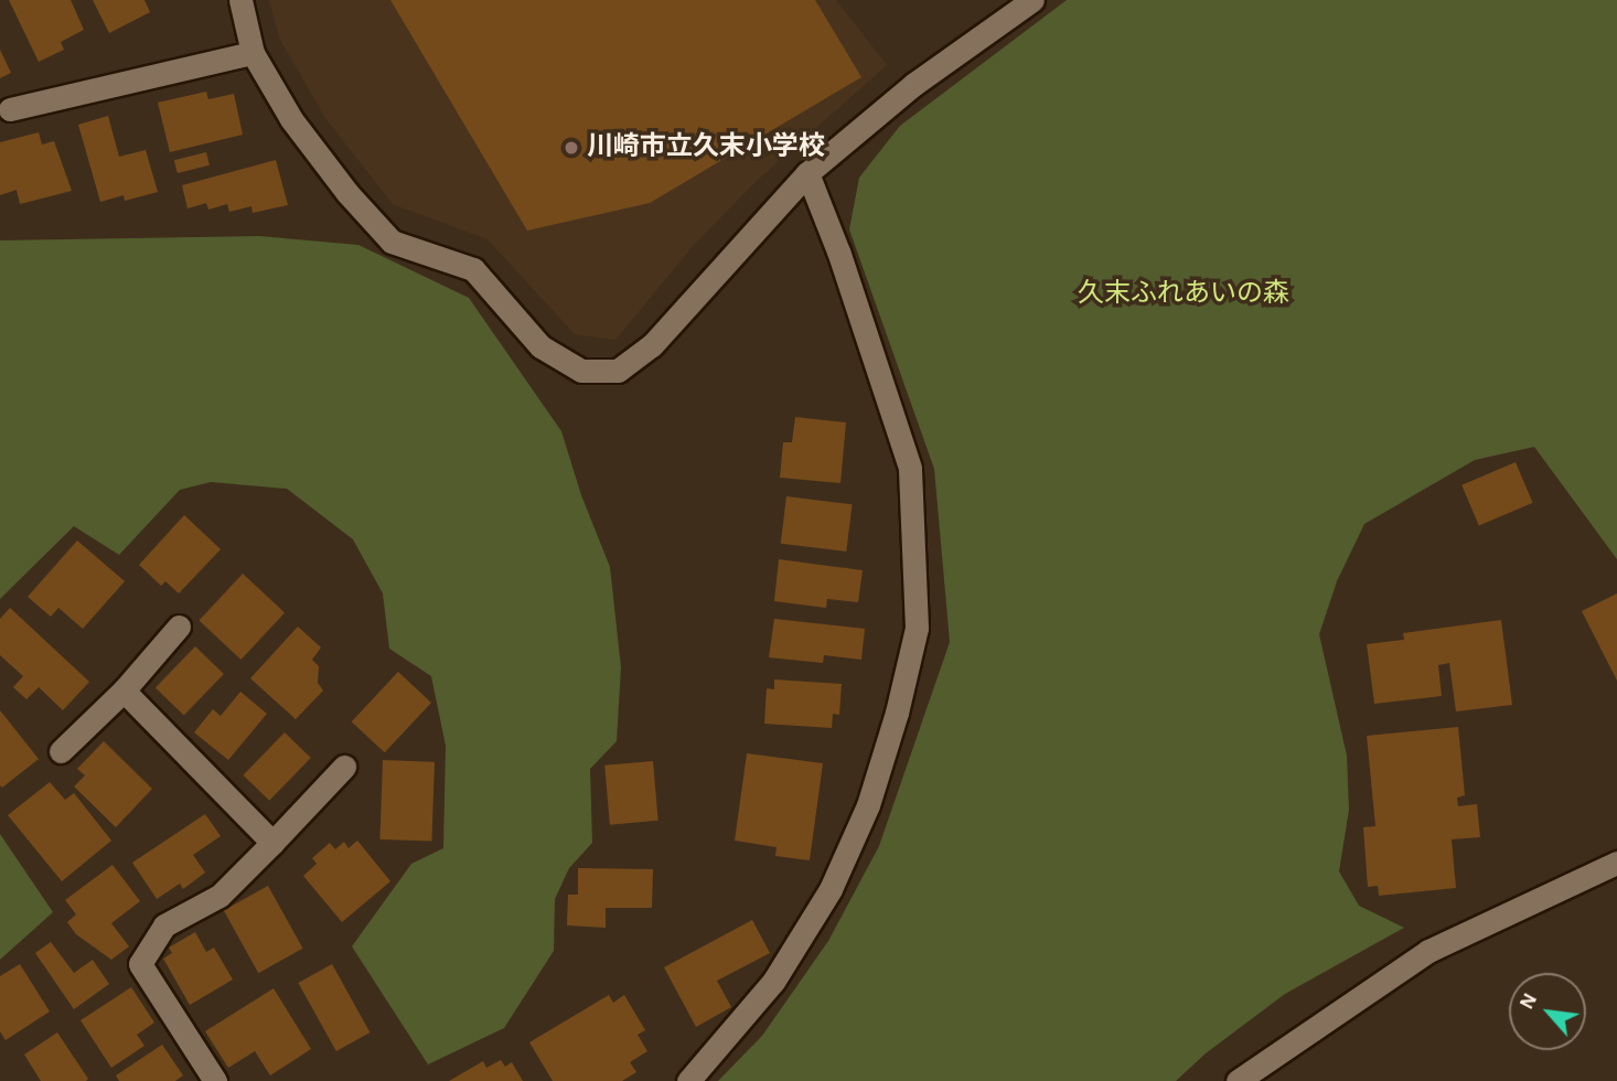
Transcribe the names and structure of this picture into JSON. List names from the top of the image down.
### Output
{
  "parks": ["久末ふれあいの森"],
  "places": ["川崎市立久末小学校"],
  "north": "top left"
}
